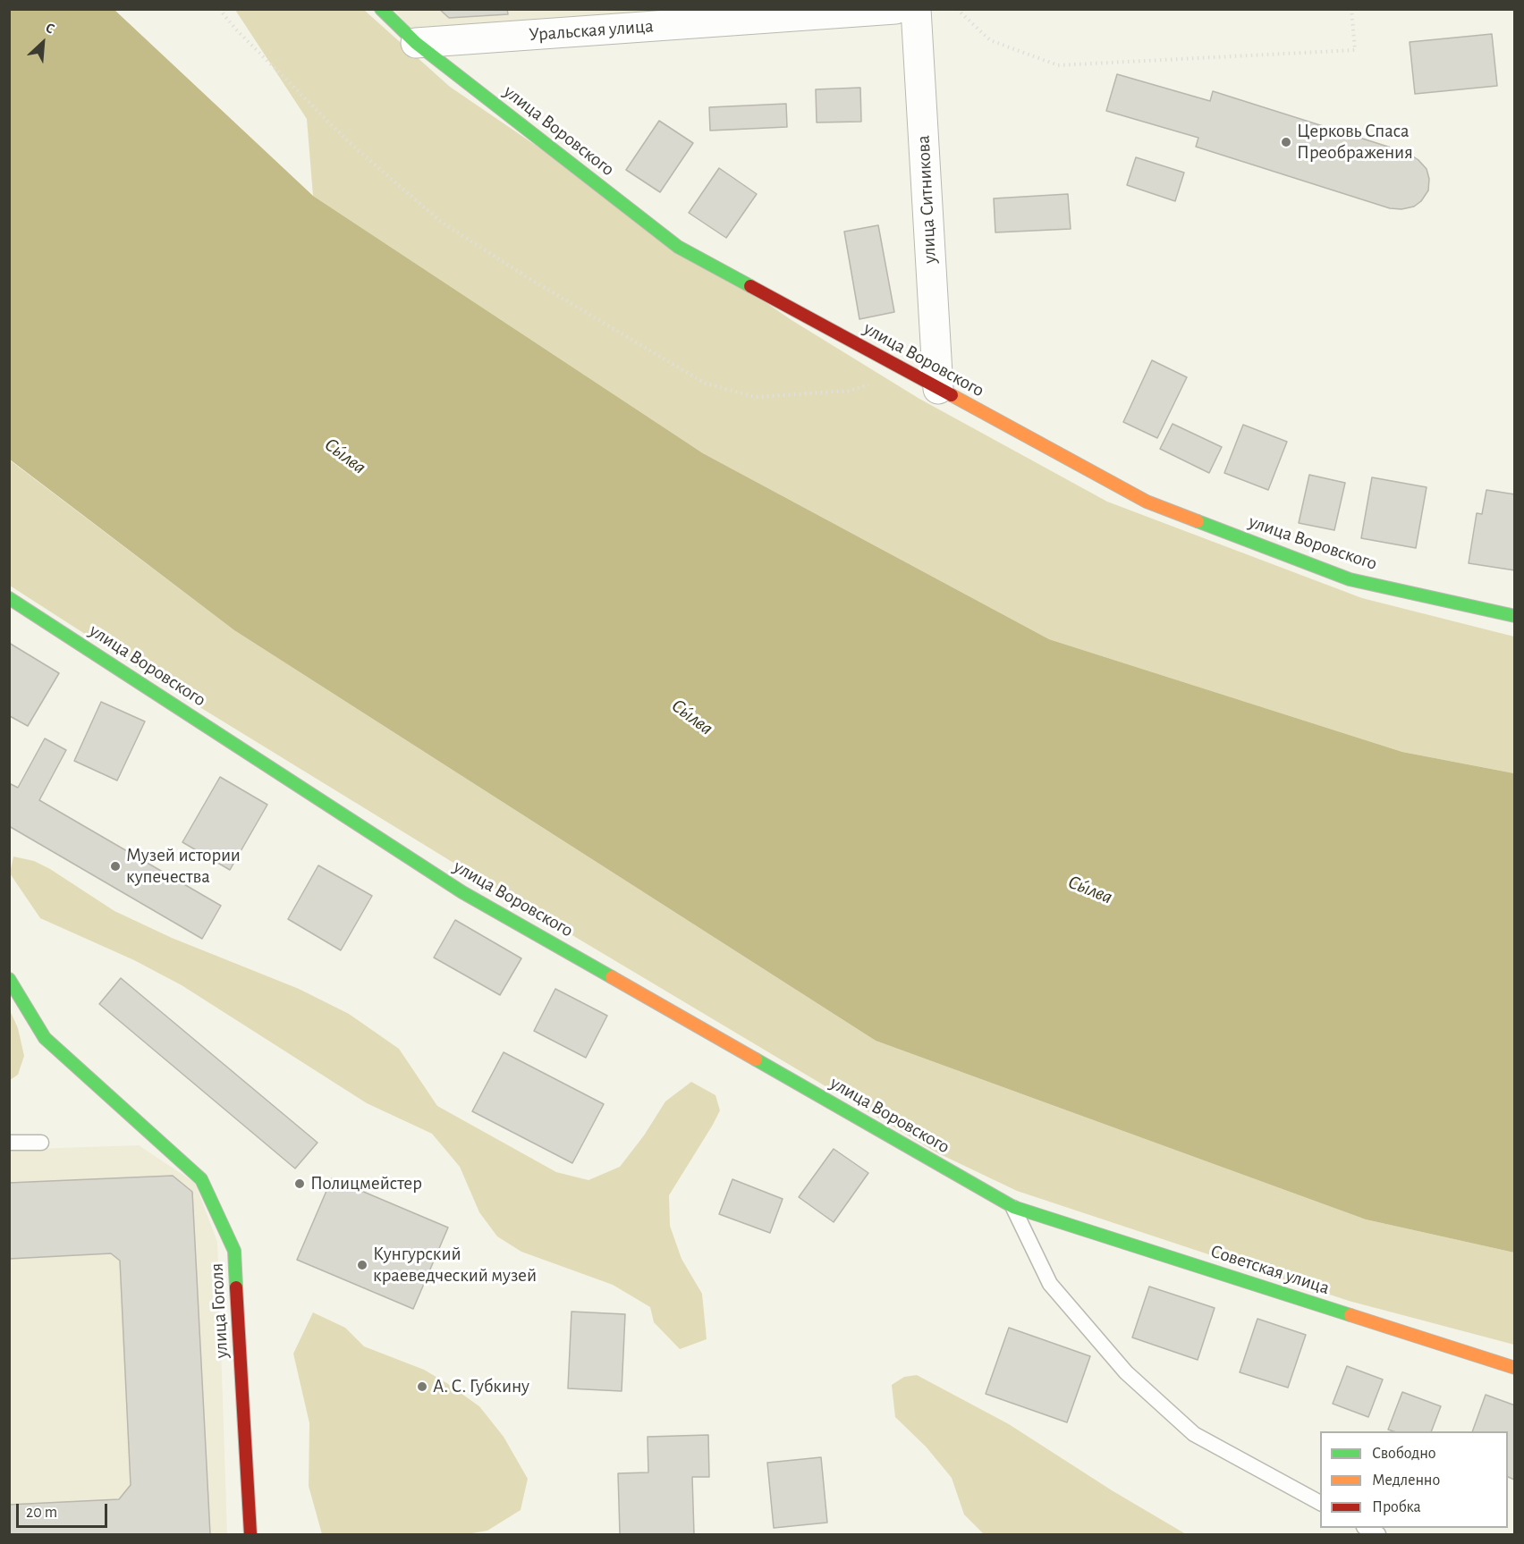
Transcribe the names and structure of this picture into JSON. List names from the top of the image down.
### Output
{
  "streets": {
    "street": [
      "Уральская улица",
      "улица Воровского",
      "улица Ситникова",
      "Советская улица",
      "улица Гоголя"
    ]
  },
  "crossings": [
    ["Уральская улица", "улица Воровского"],
    ["улица Воровского", "улица Ситникова"],
    ["улица Воровского", "Советская улица"]
  ],
  "water": ["Сы́лва"],
  "places": [
    "Церковь Спаса Преображения",
    "Музей истории купечества",
    "Полицмейстер",
    "Кунгурский краеведческий музей",
    "А. С. Губкину"
  ],
  "legend": ["Свободно", "Медленно", "Пробка"],
  "scale_bar": "20 m",
  "north": "top right"
}
